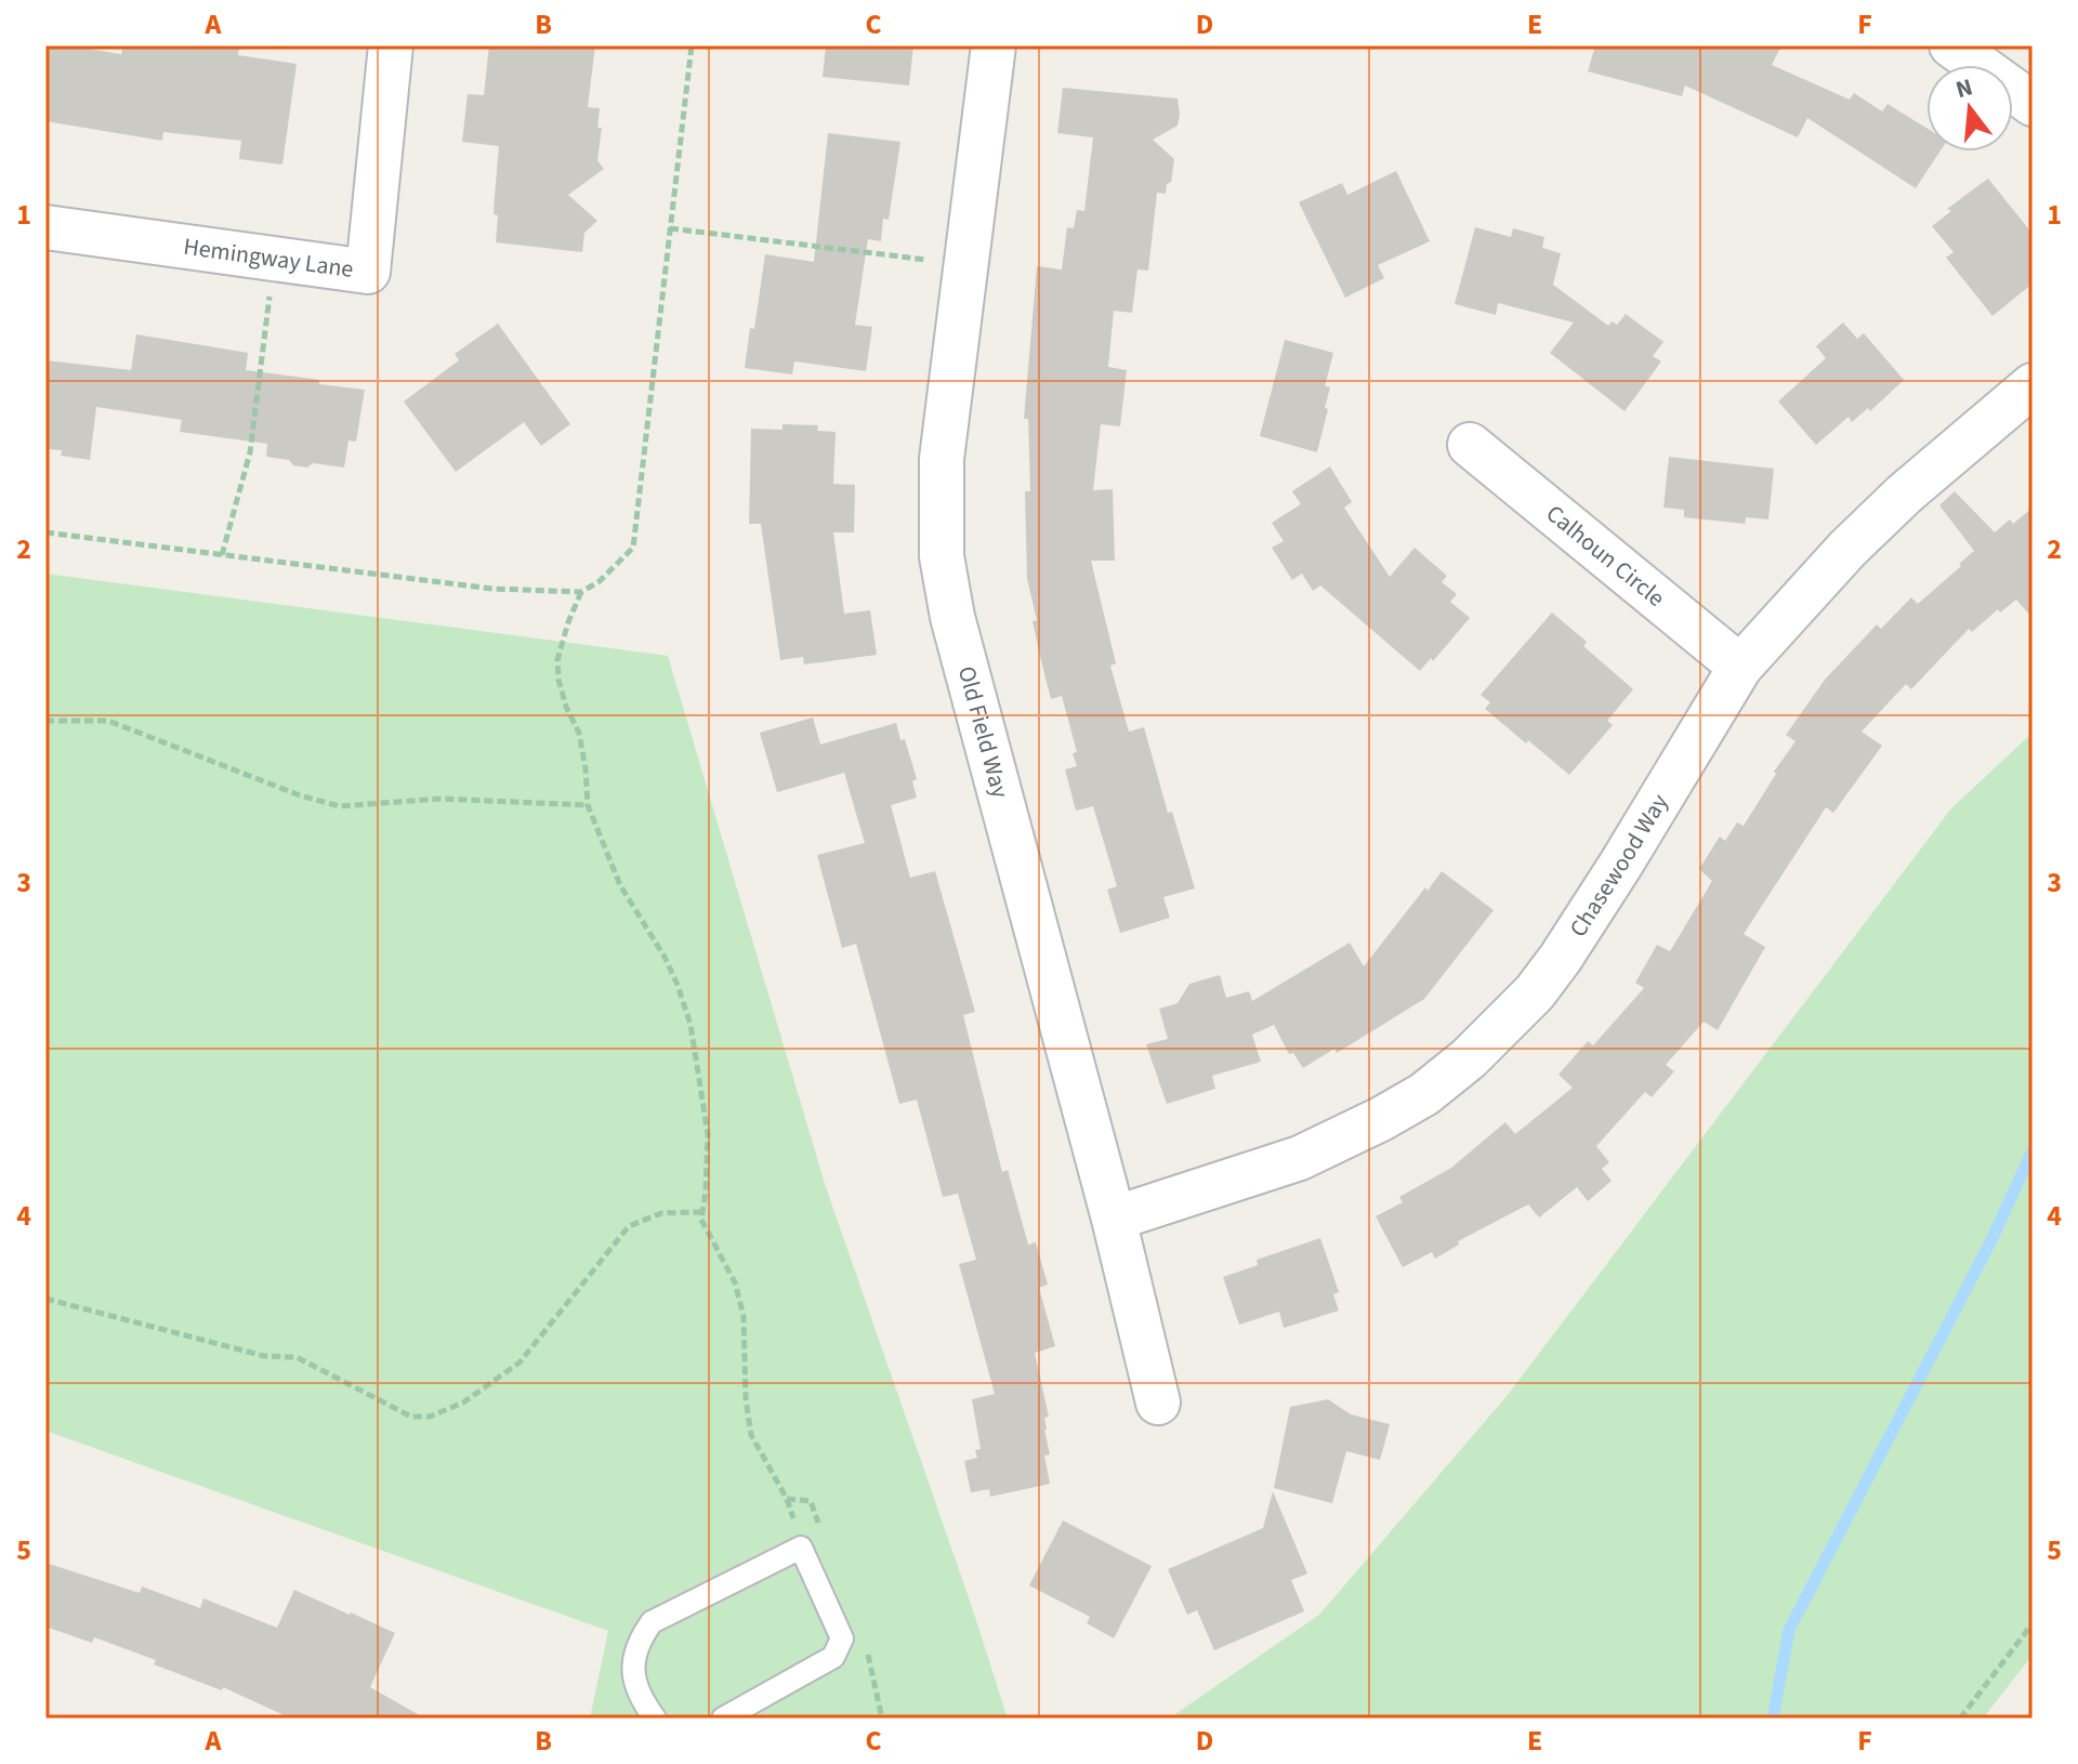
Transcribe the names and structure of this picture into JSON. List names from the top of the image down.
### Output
{
  "streets": {
    "street": [
      "Hemingway Lane",
      "Calhoun Circle",
      "Old Field Way",
      "Chasewood Way"
    ]
  },
  "crossings": [
    ["Calhoun Circle", "Chasewood Way"],
    ["Old Field Way", "Chasewood Way"]
  ],
  "north": "top",
  "grid": {
    "columns": [
      "A",
      "B",
      "C",
      "D",
      "E",
      "F"
    ],
    "rows": [
      "1",
      "2",
      "3",
      "4",
      "5"
    ]
  }
}
